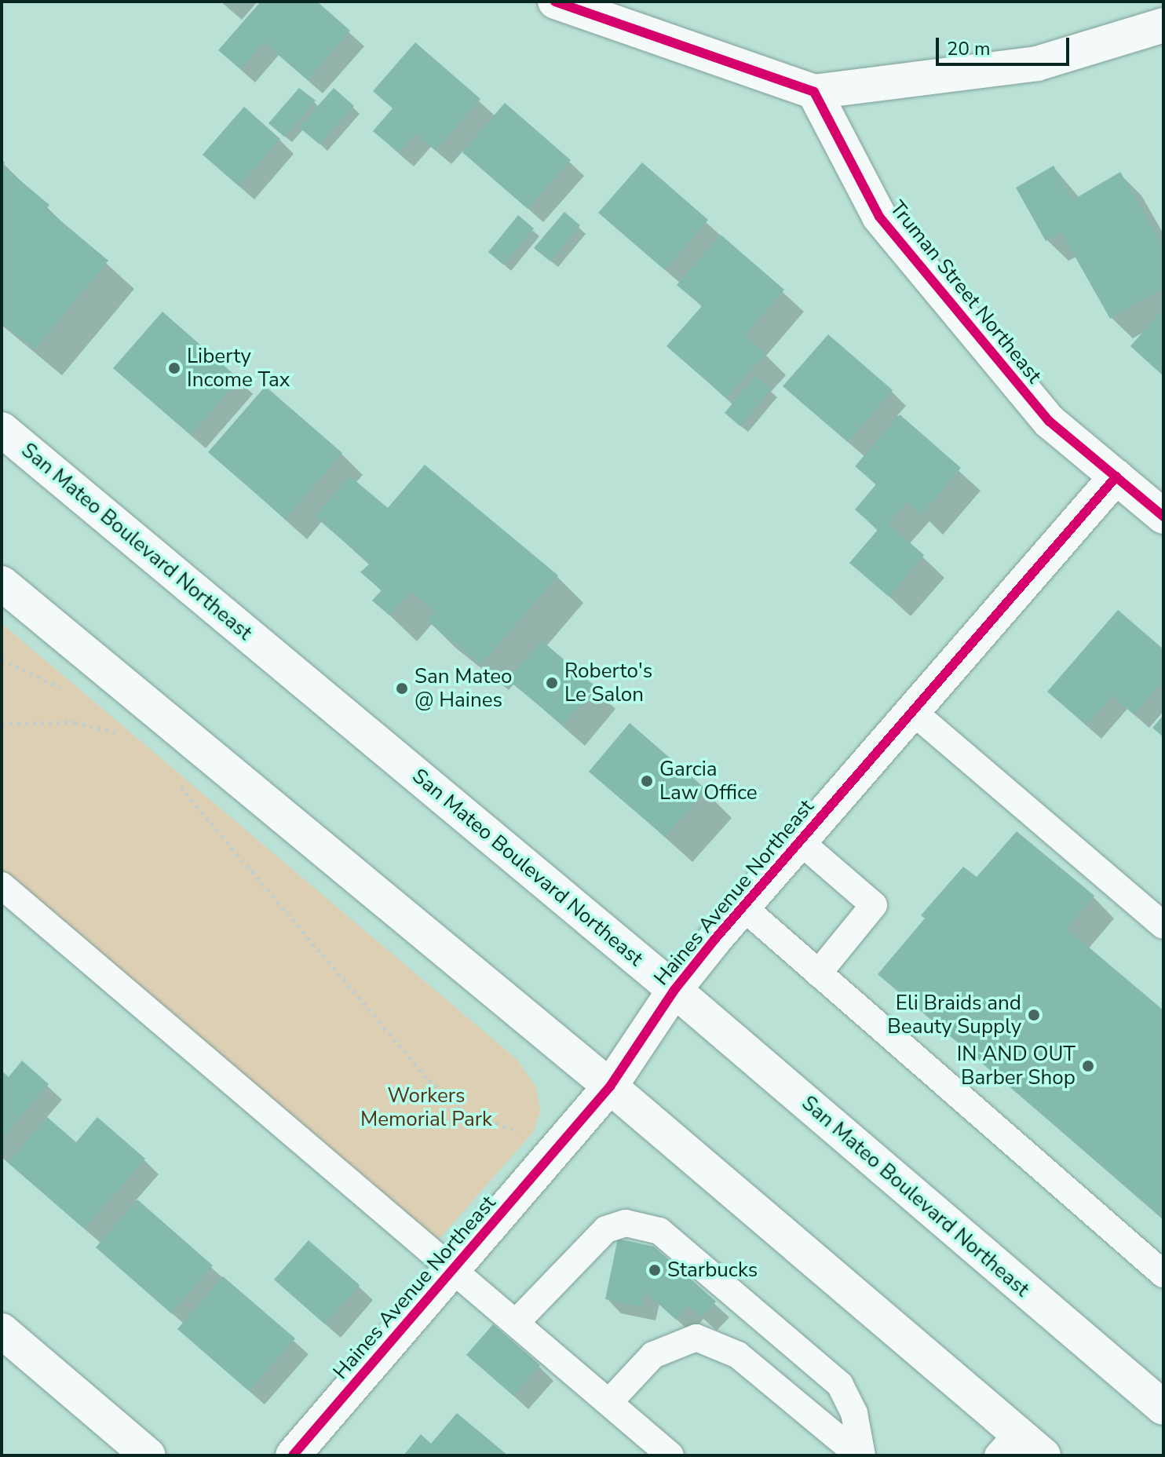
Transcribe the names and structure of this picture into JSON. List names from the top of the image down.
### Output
{
  "streets": {
    "main road": ["Truman Street Northeast", "San Mateo Boulevard Northeast", "Haines Avenue Northeast"]
  },
  "crossings": [
    ["Truman Street Northeast", "Haines Avenue Northeast"],
    ["San Mateo Boulevard Northeast", "Haines Avenue Northeast"]
  ],
  "parks": ["Workers Memorial Park"],
  "places": [
    "Liberty Income Tax",
    "Roberto's Le Salon",
    "San Mateo @ Haines",
    "Garcia Law Office",
    "Eli Braids and Beauty Supply",
    "IN AND OUT Barber Shop",
    "Starbucks"
  ],
  "scale_bar": "20 m"
}
